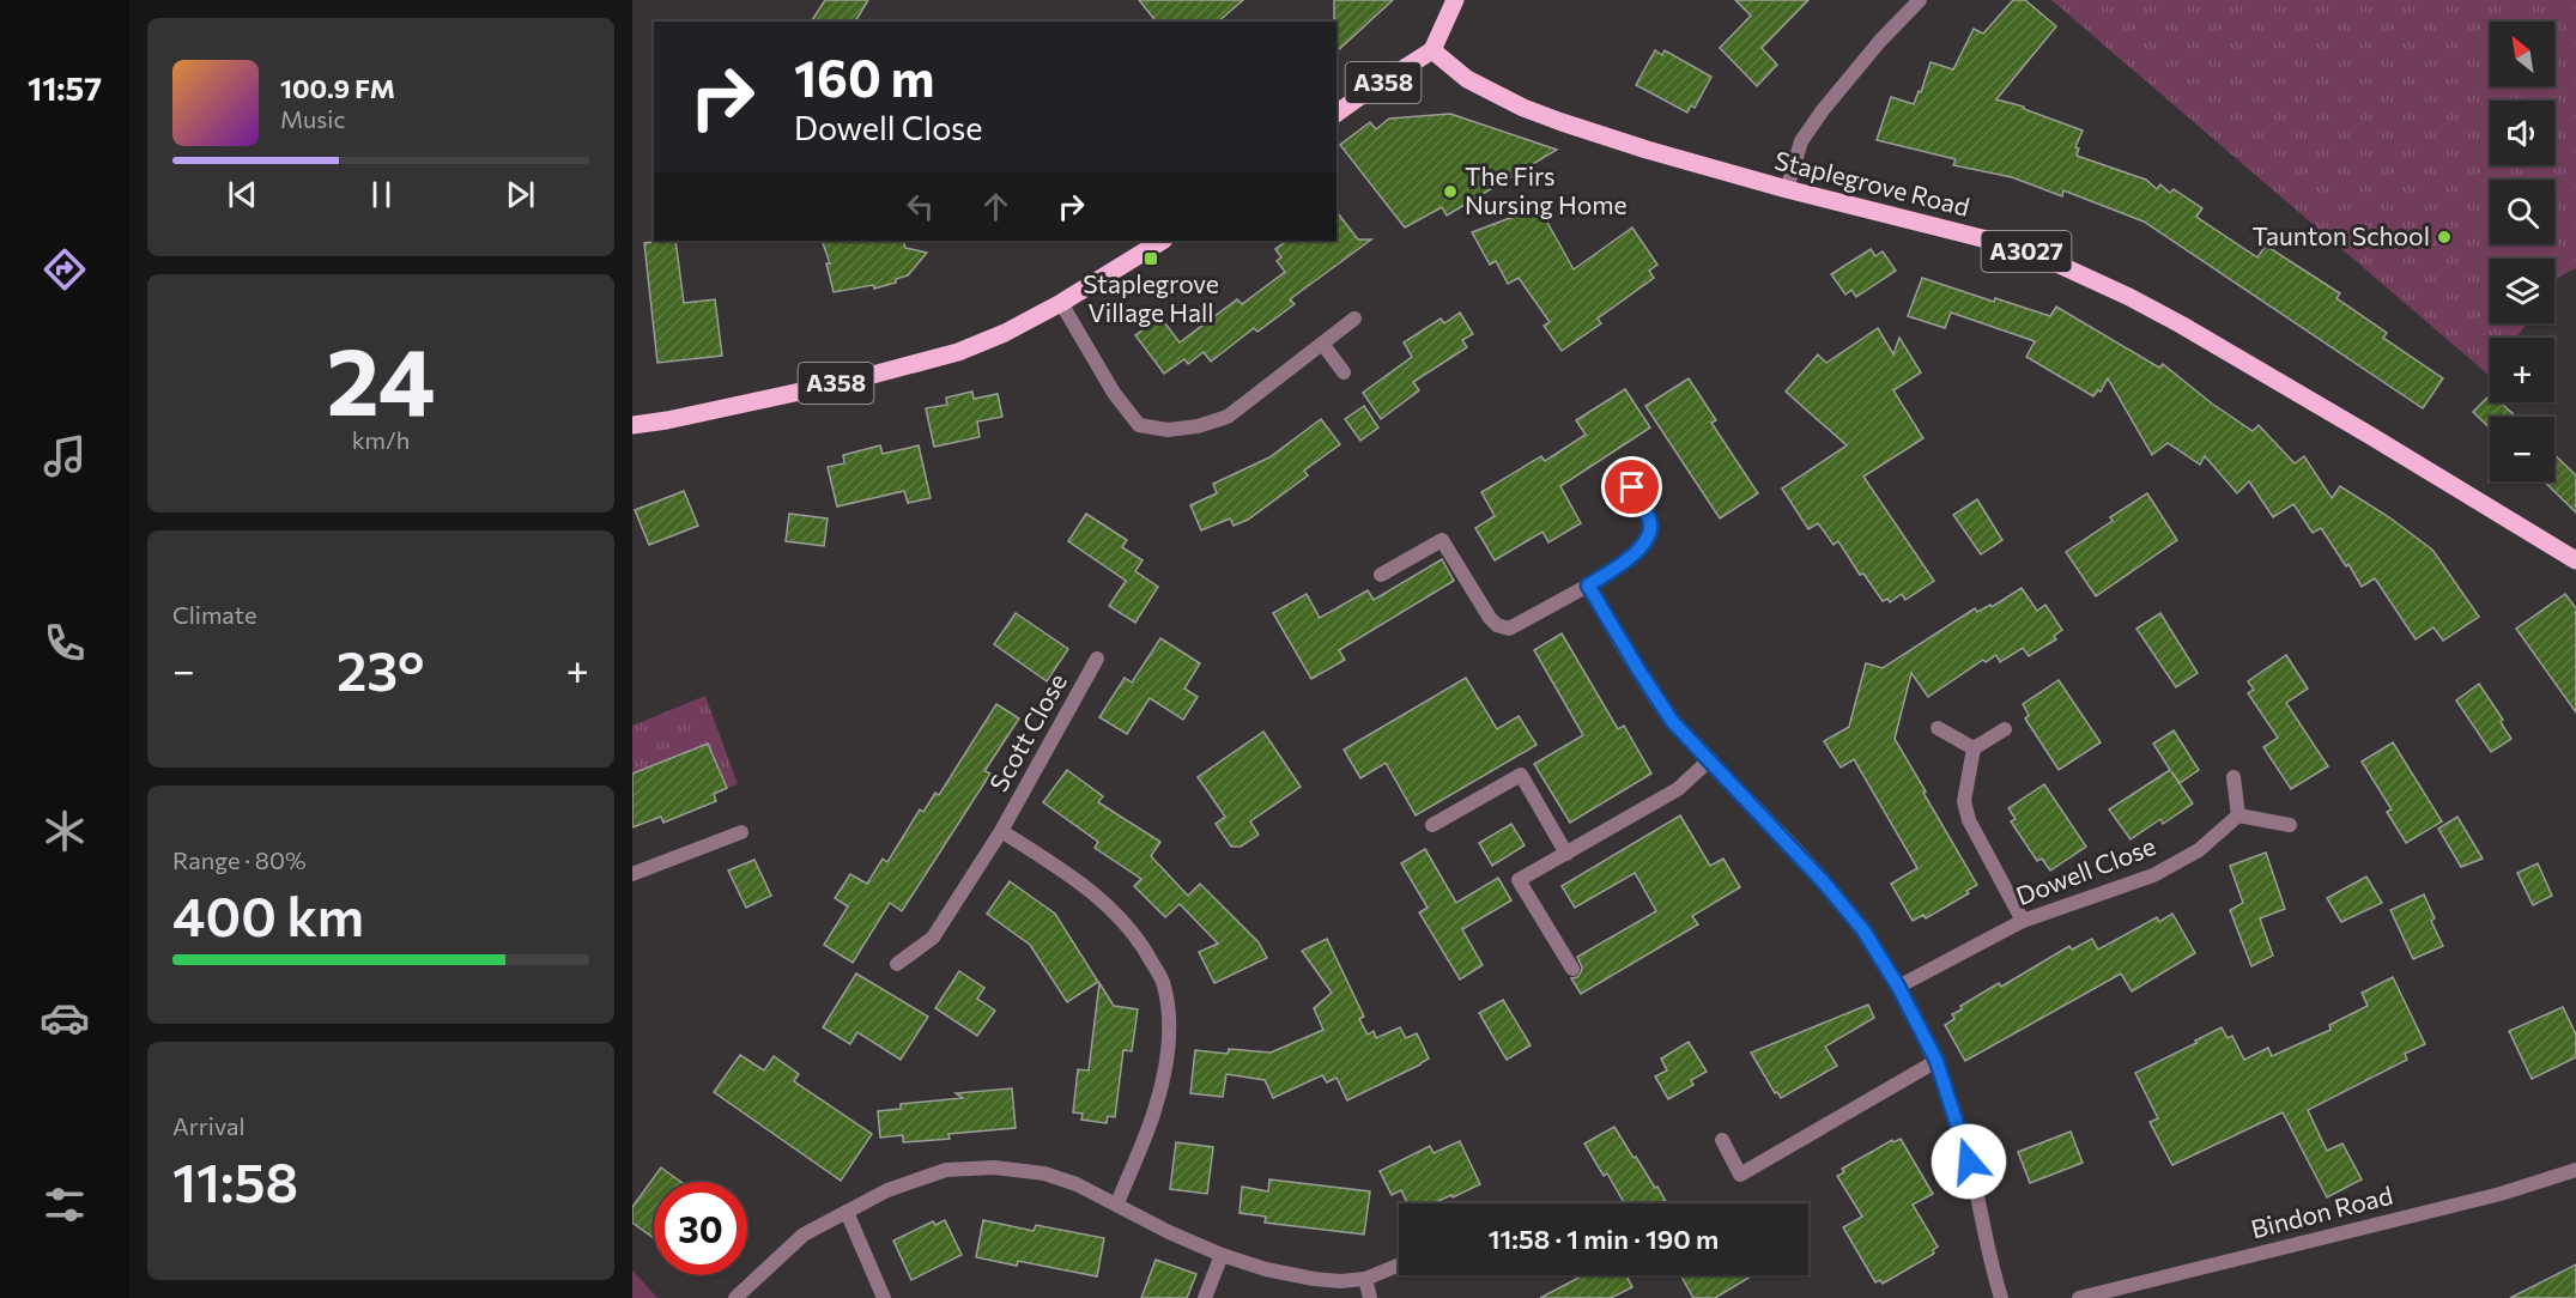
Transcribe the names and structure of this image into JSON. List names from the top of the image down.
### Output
{
  "streets": {
    "main road": ["A358", "Staplegrove Road", "A3027"],
    "street": ["Scott Close", "Dowell Close", "Bindon Road"]
  },
  "crossings": [
    ["A358", "Staplegrove Road"]
  ],
  "places": {
    "other": ["The Firs Nursing Home", "Taunton School"],
    "transit": ["Staplegrove Village Hall"]
  },
  "north": "top left",
  "page": {
    "tabs": "11:57",
    "map_buttons": ["+", "−"],
    "turn": ["160 m", "Dowell Close"],
    "song": ["100.9 FM", "Music"],
    "tile": [
      ["24", "km/h"],
      "Climate",
      ["Range · 80%", "400 km"],
      ["Arrival", "11:58"]
    ],
    "heat": ["−", "23°", "+"],
    "limit": "30",
    "trip": "11:58 · 1 min · 190 m"
  }
}
